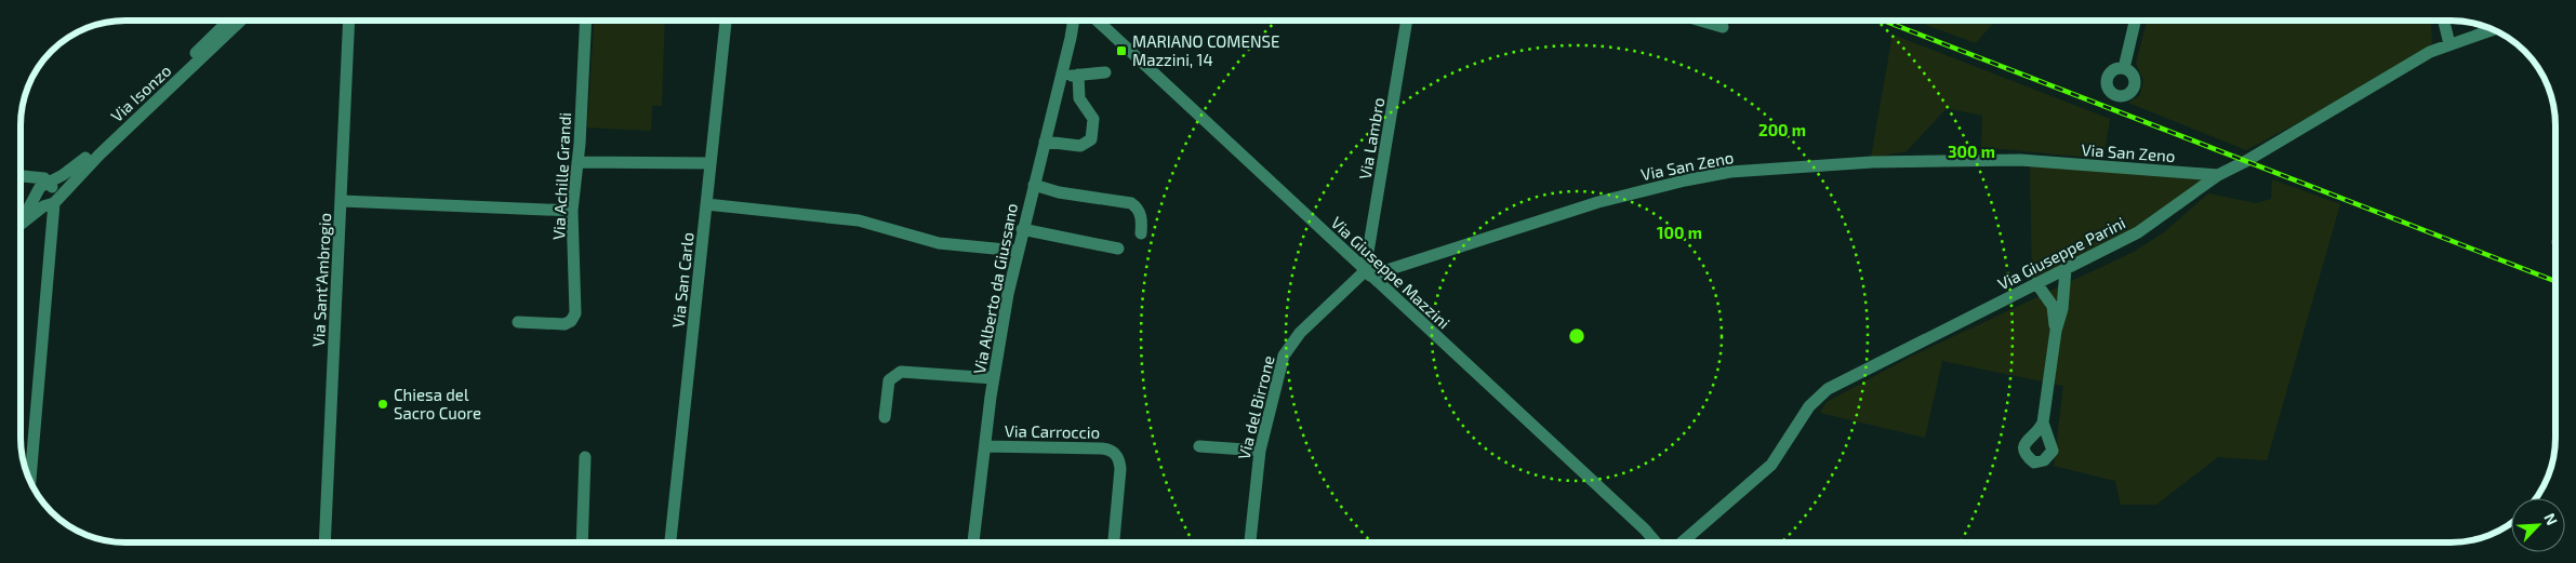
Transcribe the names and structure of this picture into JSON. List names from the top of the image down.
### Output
{
  "streets": {
    "street": [
      "Via Isonzo",
      "Via Lambro",
      "Via San Zeno",
      "Via Achille Grandi",
      "Via Giuseppe Parini",
      "Via Giuseppe Mazzini",
      "Via Sant'Ambrogio",
      "Via San Carlo",
      "Via Alberto da Giussano",
      "Via del Birrone",
      "Via Carroccio"
    ]
  },
  "crossings": [
    ["Via Lambro", "Via San Zeno"],
    ["Via Lambro", "Via Giuseppe Mazzini"],
    ["Via Lambro", "Via del Birrone"],
    ["Via San Zeno", "Via Giuseppe Parini"],
    ["Via San Zeno", "Via Giuseppe Mazzini"],
    ["Via San Zeno", "Via del Birrone"],
    ["Via Giuseppe Mazzini", "Via del Birrone"],
    ["Via Alberto da Giussano", "Via Carroccio"]
  ],
  "places": {
    "transit": ["MARIANO COMENSE Mazzini, 14"],
    "other": ["Chiesa del Sacro Cuore"]
  },
  "north": "top right",
  "rings": ["200 m", "300 m", "100 m"]
}
